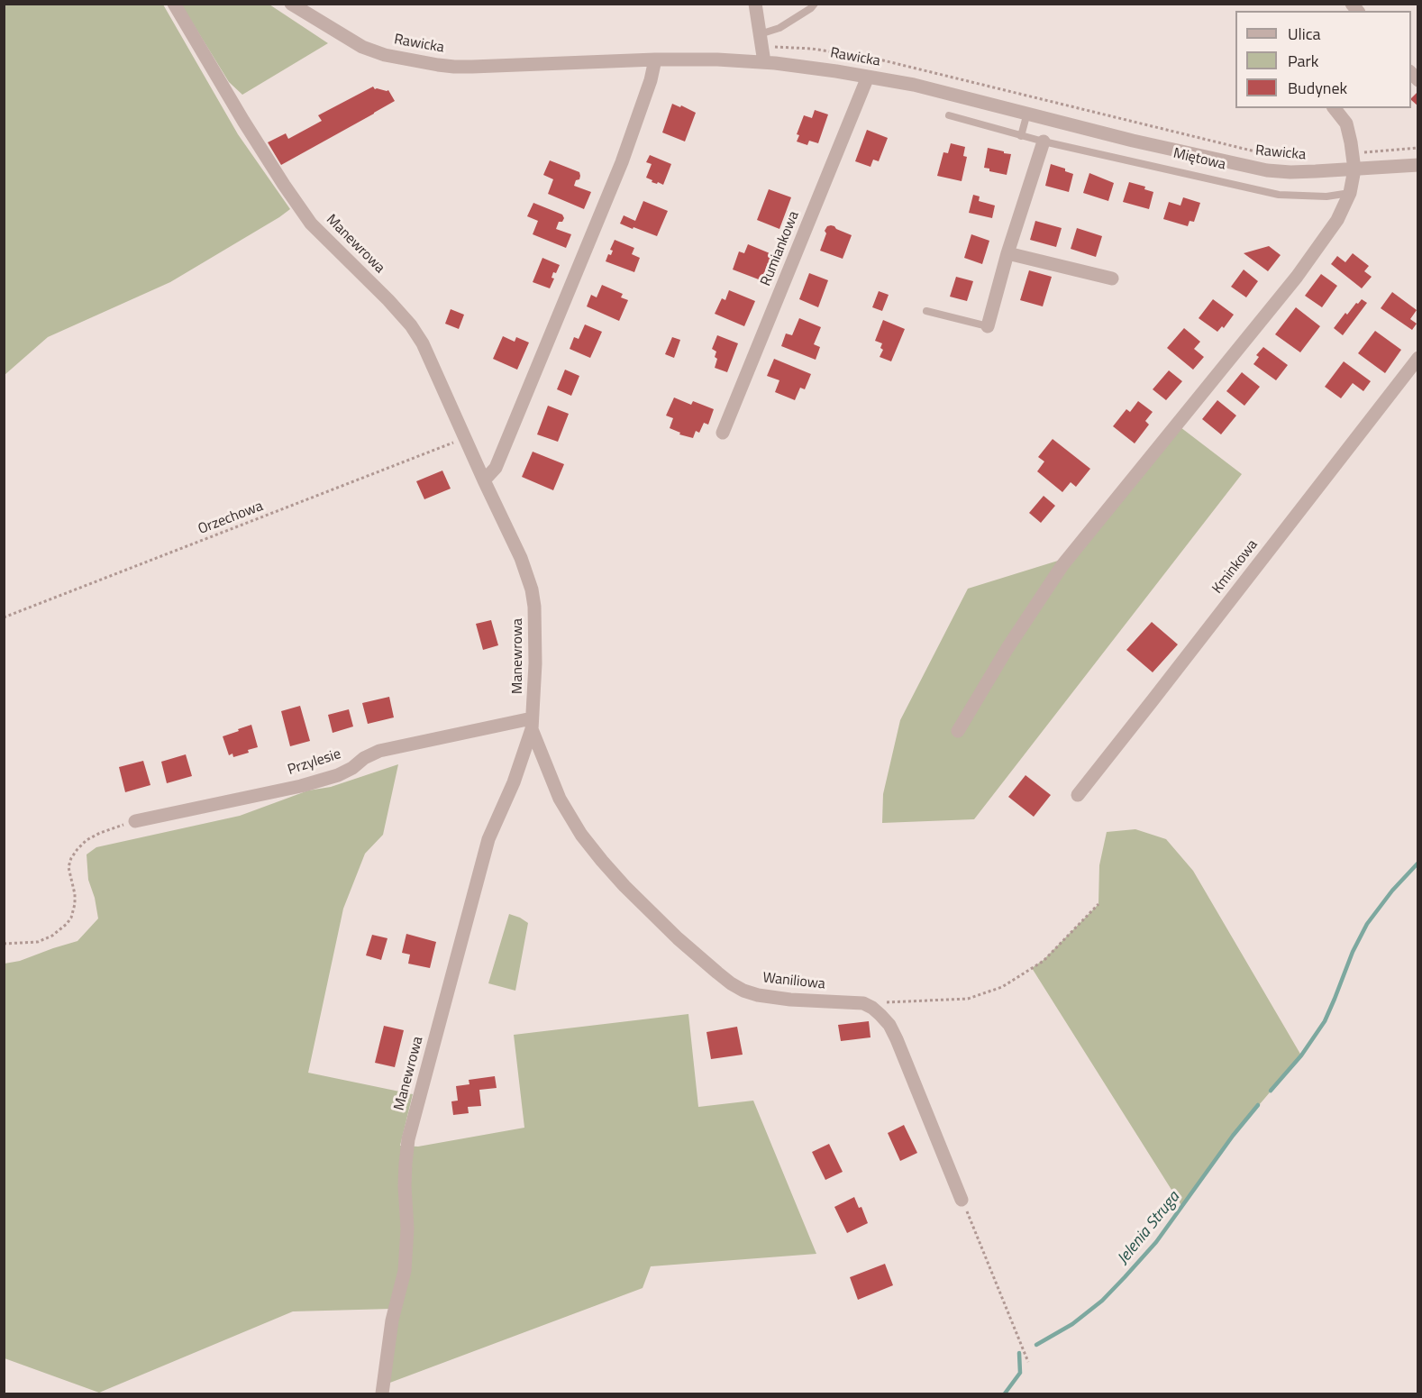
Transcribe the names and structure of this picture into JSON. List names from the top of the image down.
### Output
{
  "streets": {
    "street": [
      "Rawicka",
      "Manewrowa",
      "Rumiankowa",
      "Kminkowa",
      "Przylesie",
      "Waniliowa"
    ],
    "lane": ["Miętowa"],
    "path": ["Orzechowa"]
  },
  "crossings": [
    ["Rawicka", "Rumiankowa"],
    ["Manewrowa", "Orzechowa"],
    ["Manewrowa", "Przylesie"],
    ["Manewrowa", "Waniliowa"],
    ["Przylesie", "Waniliowa"]
  ],
  "water": ["Jelenia Struga"],
  "legend": ["Ulica", "Park", "Budynek"]
}
